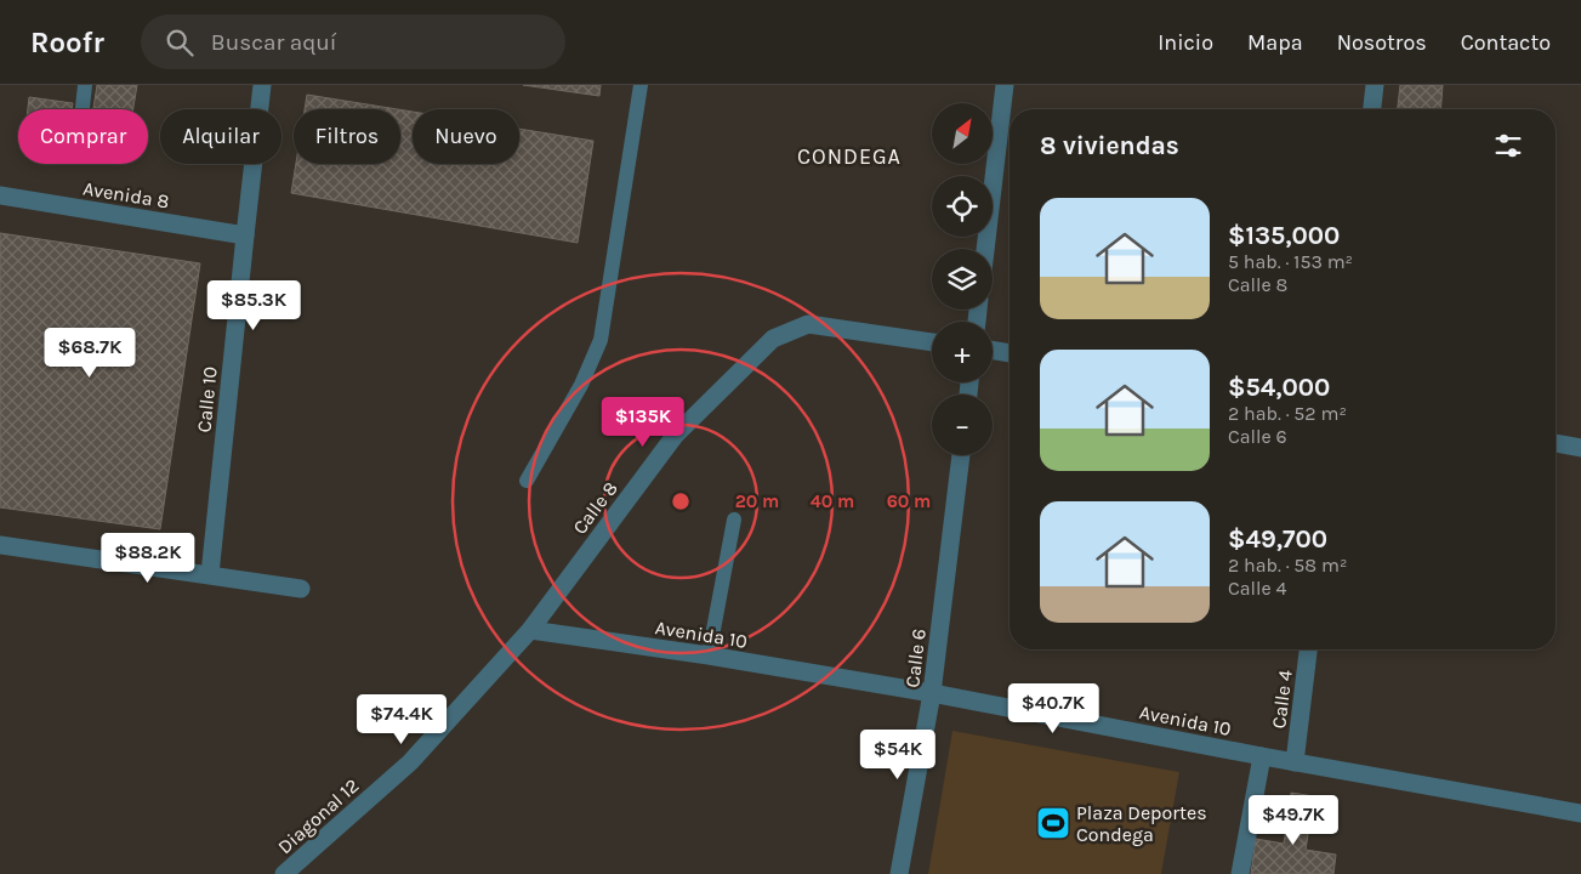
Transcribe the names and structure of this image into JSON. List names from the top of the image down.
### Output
{
  "streets": {
    "street": [
      "Avenida 8",
      "Calle 10",
      "Calle 8",
      "Avenida 10",
      "Calle 6",
      "Calle 4",
      "Diagonal 12"
    ]
  },
  "crossings": [
    ["Avenida 8", "Calle 10"],
    ["Calle 8", "Avenida 10"],
    ["Calle 8", "Diagonal 12"],
    ["Avenida 10", "Calle 6"],
    ["Avenida 10", "Calle 4"],
    ["Avenida 10", "Diagonal 12"]
  ],
  "districts": ["CONDEGA"],
  "places": {
    "sports": ["Plaza Deportes Condega"]
  },
  "north": "top right",
  "page": {
    "header": "Roofr",
    "search": "Buscar aquí",
    "nav": [
      "Inicio",
      "Mapa",
      "Nosotros",
      "Contacto"
    ],
    "map_buttons": ["+", "−"],
    "chip": [
      "Comprar",
      "Alquilar",
      "Filtros",
      "Nuevo"
    ],
    "heading": "8 viviendas",
    "list": [
      {
        "name": "$135,000",
        "note": "5 hab. · 153 m² · Calle 8"
      },
      {
        "name": "$54,000",
        "note": "2 hab. · 52 m² · Calle 6"
      },
      {
        "name": "$49,700",
        "note": "2 hab. · 58 m² · Calle 4"
      }
    ],
    "price": [
      "$85.3K",
      "$68.7K",
      "$135K",
      "$88.2K",
      "$40.7K",
      "$74.4K",
      "$54K",
      "$49.7K"
    ]
  },
  "rings": ["20 m", "40 m", "60 m"]
}
